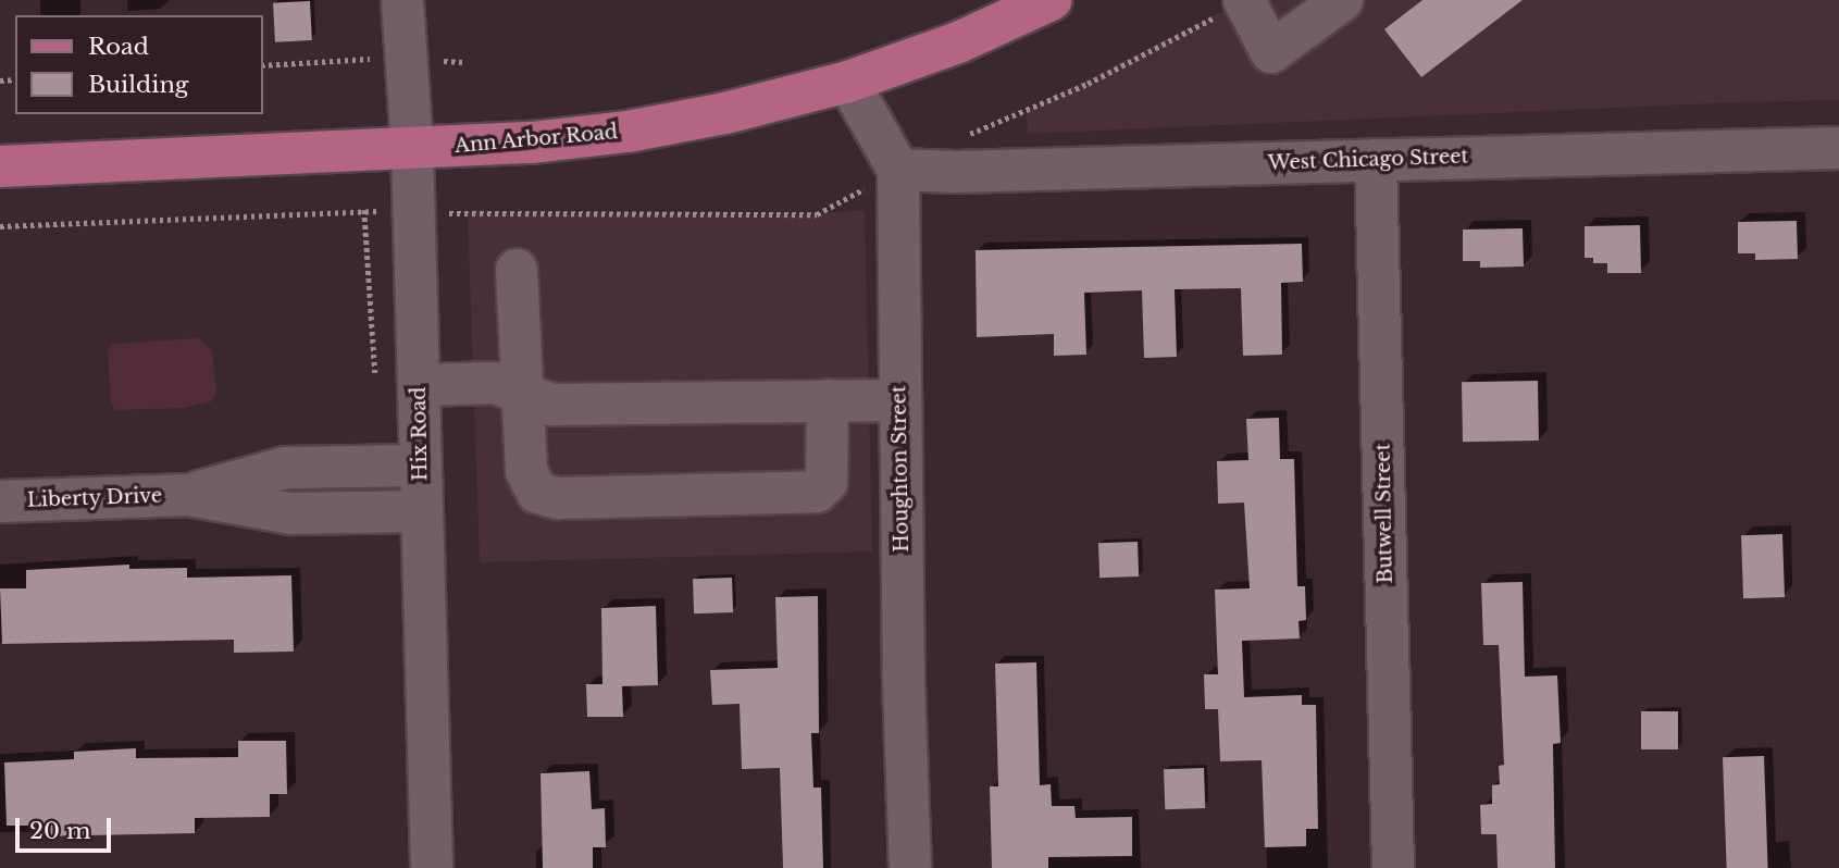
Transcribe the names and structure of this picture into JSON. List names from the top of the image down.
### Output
{
  "streets": {
    "main road": ["Ann Arbor Road"],
    "street": [
      "West Chicago Street",
      "Hix Road",
      "Houghton Street",
      "Liberty Drive",
      "Butwell Street"
    ]
  },
  "crossings": [
    ["Ann Arbor Road", "Hix Road"],
    ["Ann Arbor Road", "Houghton Street"],
    ["West Chicago Street", "Houghton Street"],
    ["West Chicago Street", "Butwell Street"]
  ],
  "legend": ["Road", "Building"],
  "scale_bar": "20 m"
}
